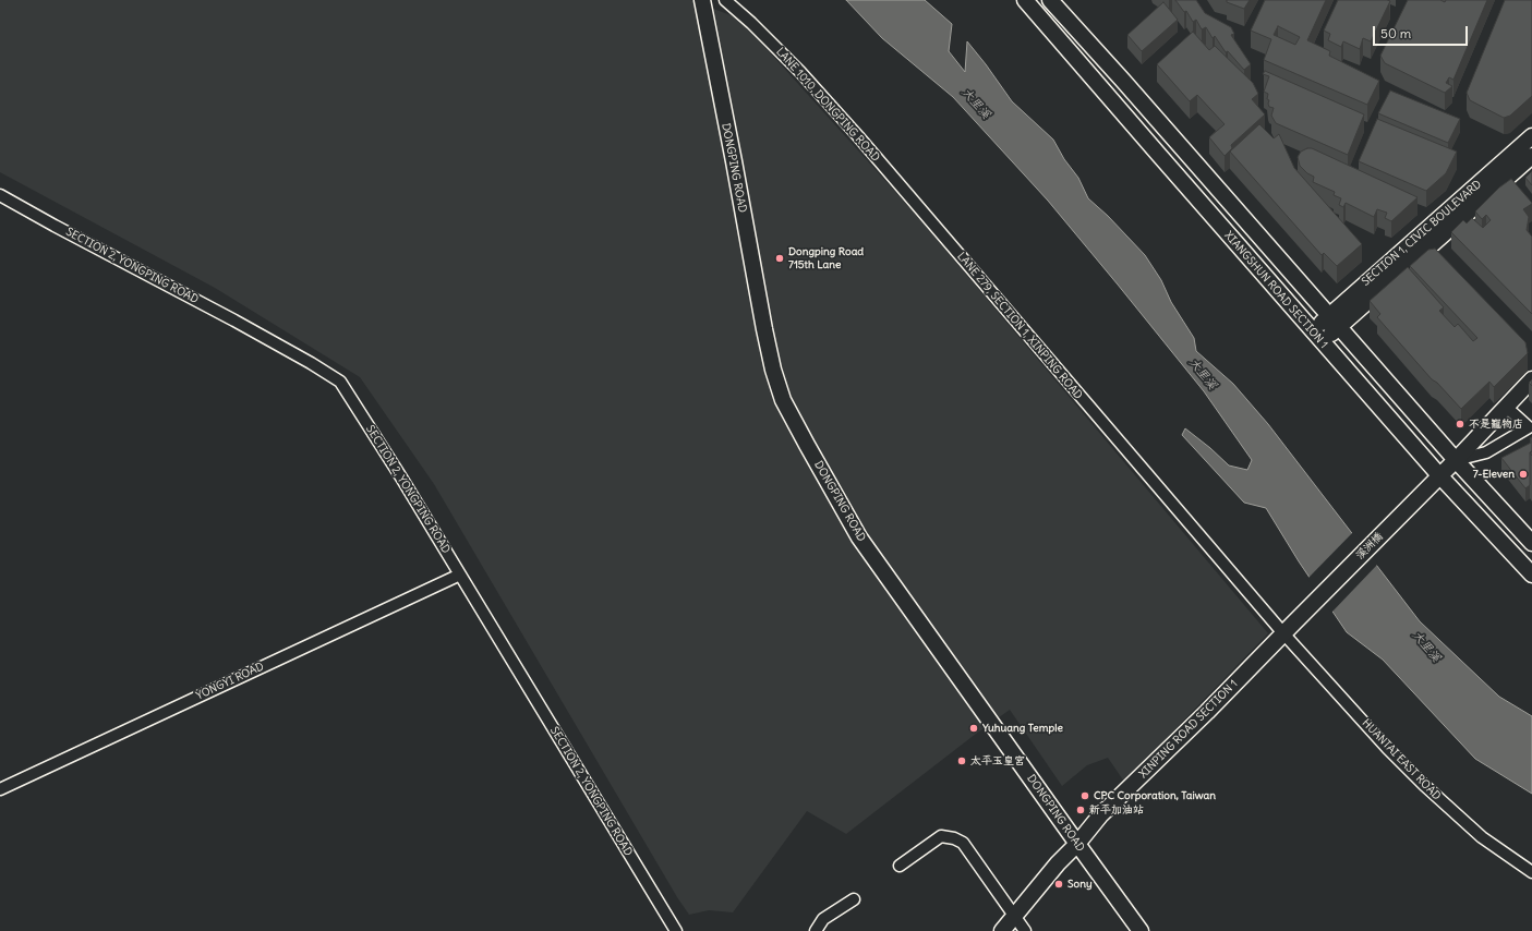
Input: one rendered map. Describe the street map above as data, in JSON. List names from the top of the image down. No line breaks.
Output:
{"streets":{"street":["LANE 1010, DONGPING ROAD","DONGPING ROAD","SECTION 1, CIVIC BOULEVARD","SECTION 2, YONGPING ROAD","XIANGSHUN ROAD SECTION 1","LANE 279, SECTION 1, XINPING ROAD","溪洲橋","YONGYI ROAD","XINPING ROAD SECTION 1","HUANTAI EAST ROAD"]},"crossings":[["LANE 1010, DONGPING ROAD","LANE 279, SECTION 1, XINPING ROAD"],["DONGPING ROAD","XINPING ROAD SECTION 1"],["SECTION 1, CIVIC BOULEVARD","XIANGSHUN ROAD SECTION 1"],["SECTION 2, YONGPING ROAD","YONGYI ROAD"],["XIANGSHUN ROAD SECTION 1","溪洲橋"],["LANE 279, SECTION 1, XINPING ROAD","XINPING ROAD SECTION 1"],["LANE 279, SECTION 1, XINPING ROAD","HUANTAI EAST ROAD"],["溪洲橋","XINPING ROAD SECTION 1"],["XINPING ROAD SECTION 1","HUANTAI EAST ROAD"]],"water":["大里溪"],"places":["Dongping Road 715th Lane","不是寵物店","7-Eleven","Yuhuang Temple","太平玉皇宮","CPC Corporation, Taiwan","新平加油站","Sony"],"scale_bar":"50 m"}
